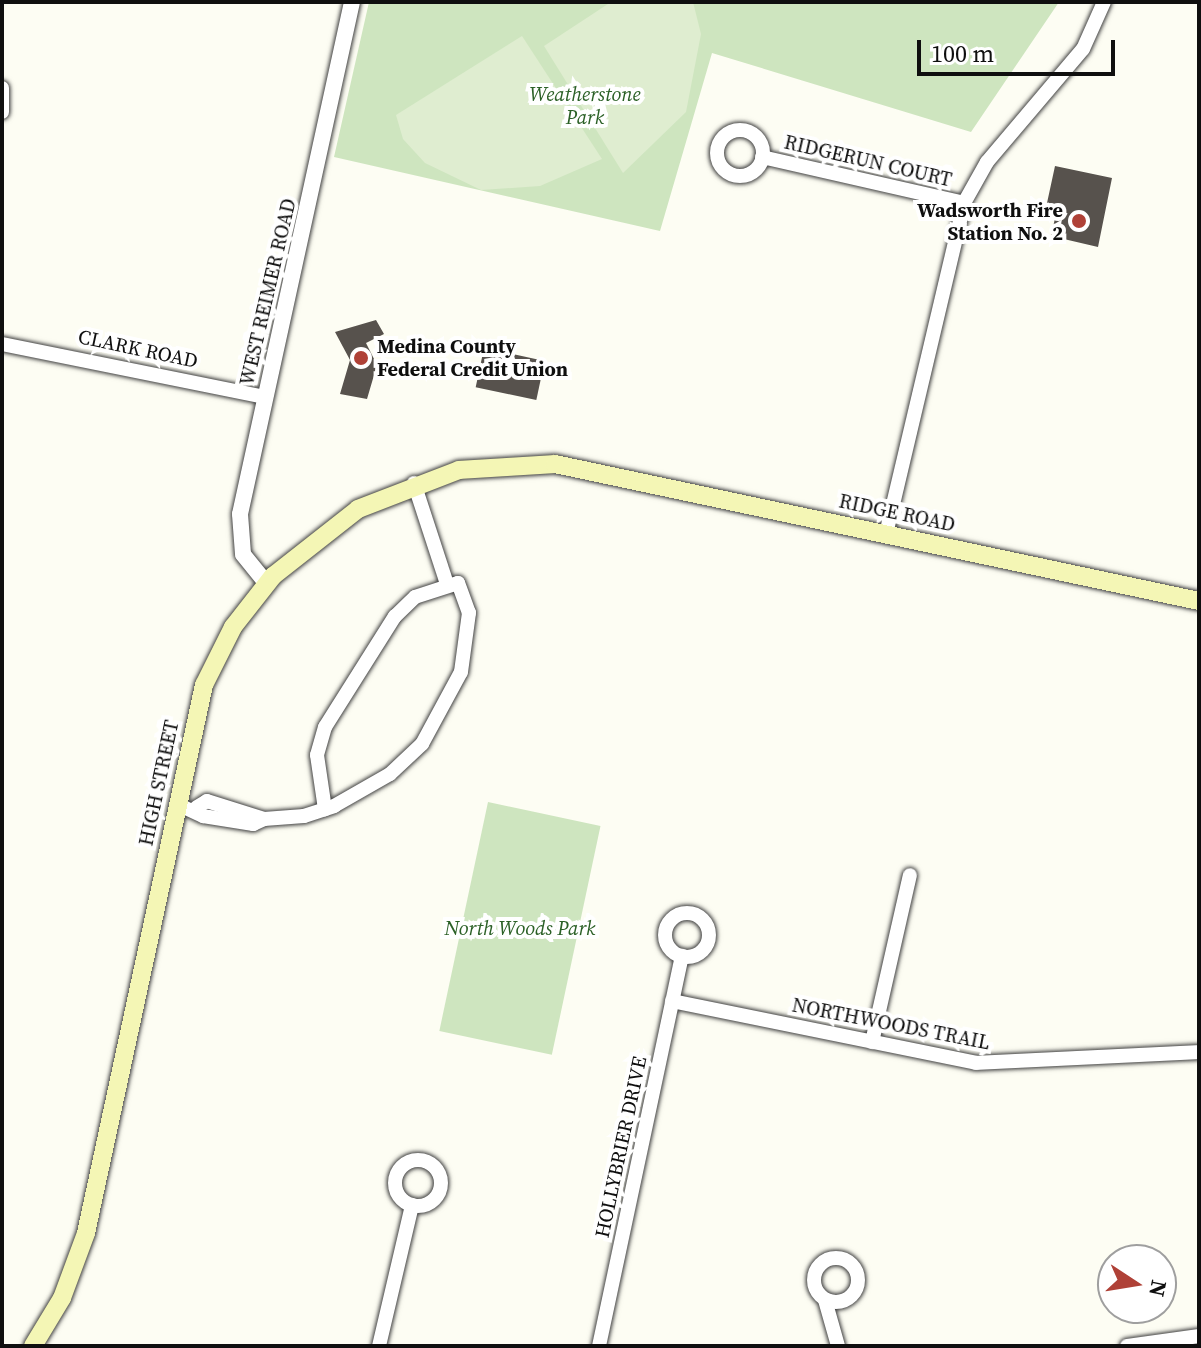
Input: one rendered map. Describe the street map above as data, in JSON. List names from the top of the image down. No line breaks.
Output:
{"streets":{"main road":["RIDGE ROAD","HIGH STREET"],"street":["RIDGERUN COURT","WEST REIMER ROAD","CLARK ROAD","NORTHWOODS TRAIL","HOLLYBRIER DRIVE"]},"crossings":[["WEST REIMER ROAD","CLARK ROAD"],["WEST REIMER ROAD","HIGH STREET"],["RIDGE ROAD","HIGH STREET"],["NORTHWOODS TRAIL","HOLLYBRIER DRIVE"]],"parks":["Weatherstone Park","North Woods Park"],"places":["Wadsworth Fire Station No. 2","Medina County Federal Credit Union"],"scale_bar":"100 m","north":"right"}
